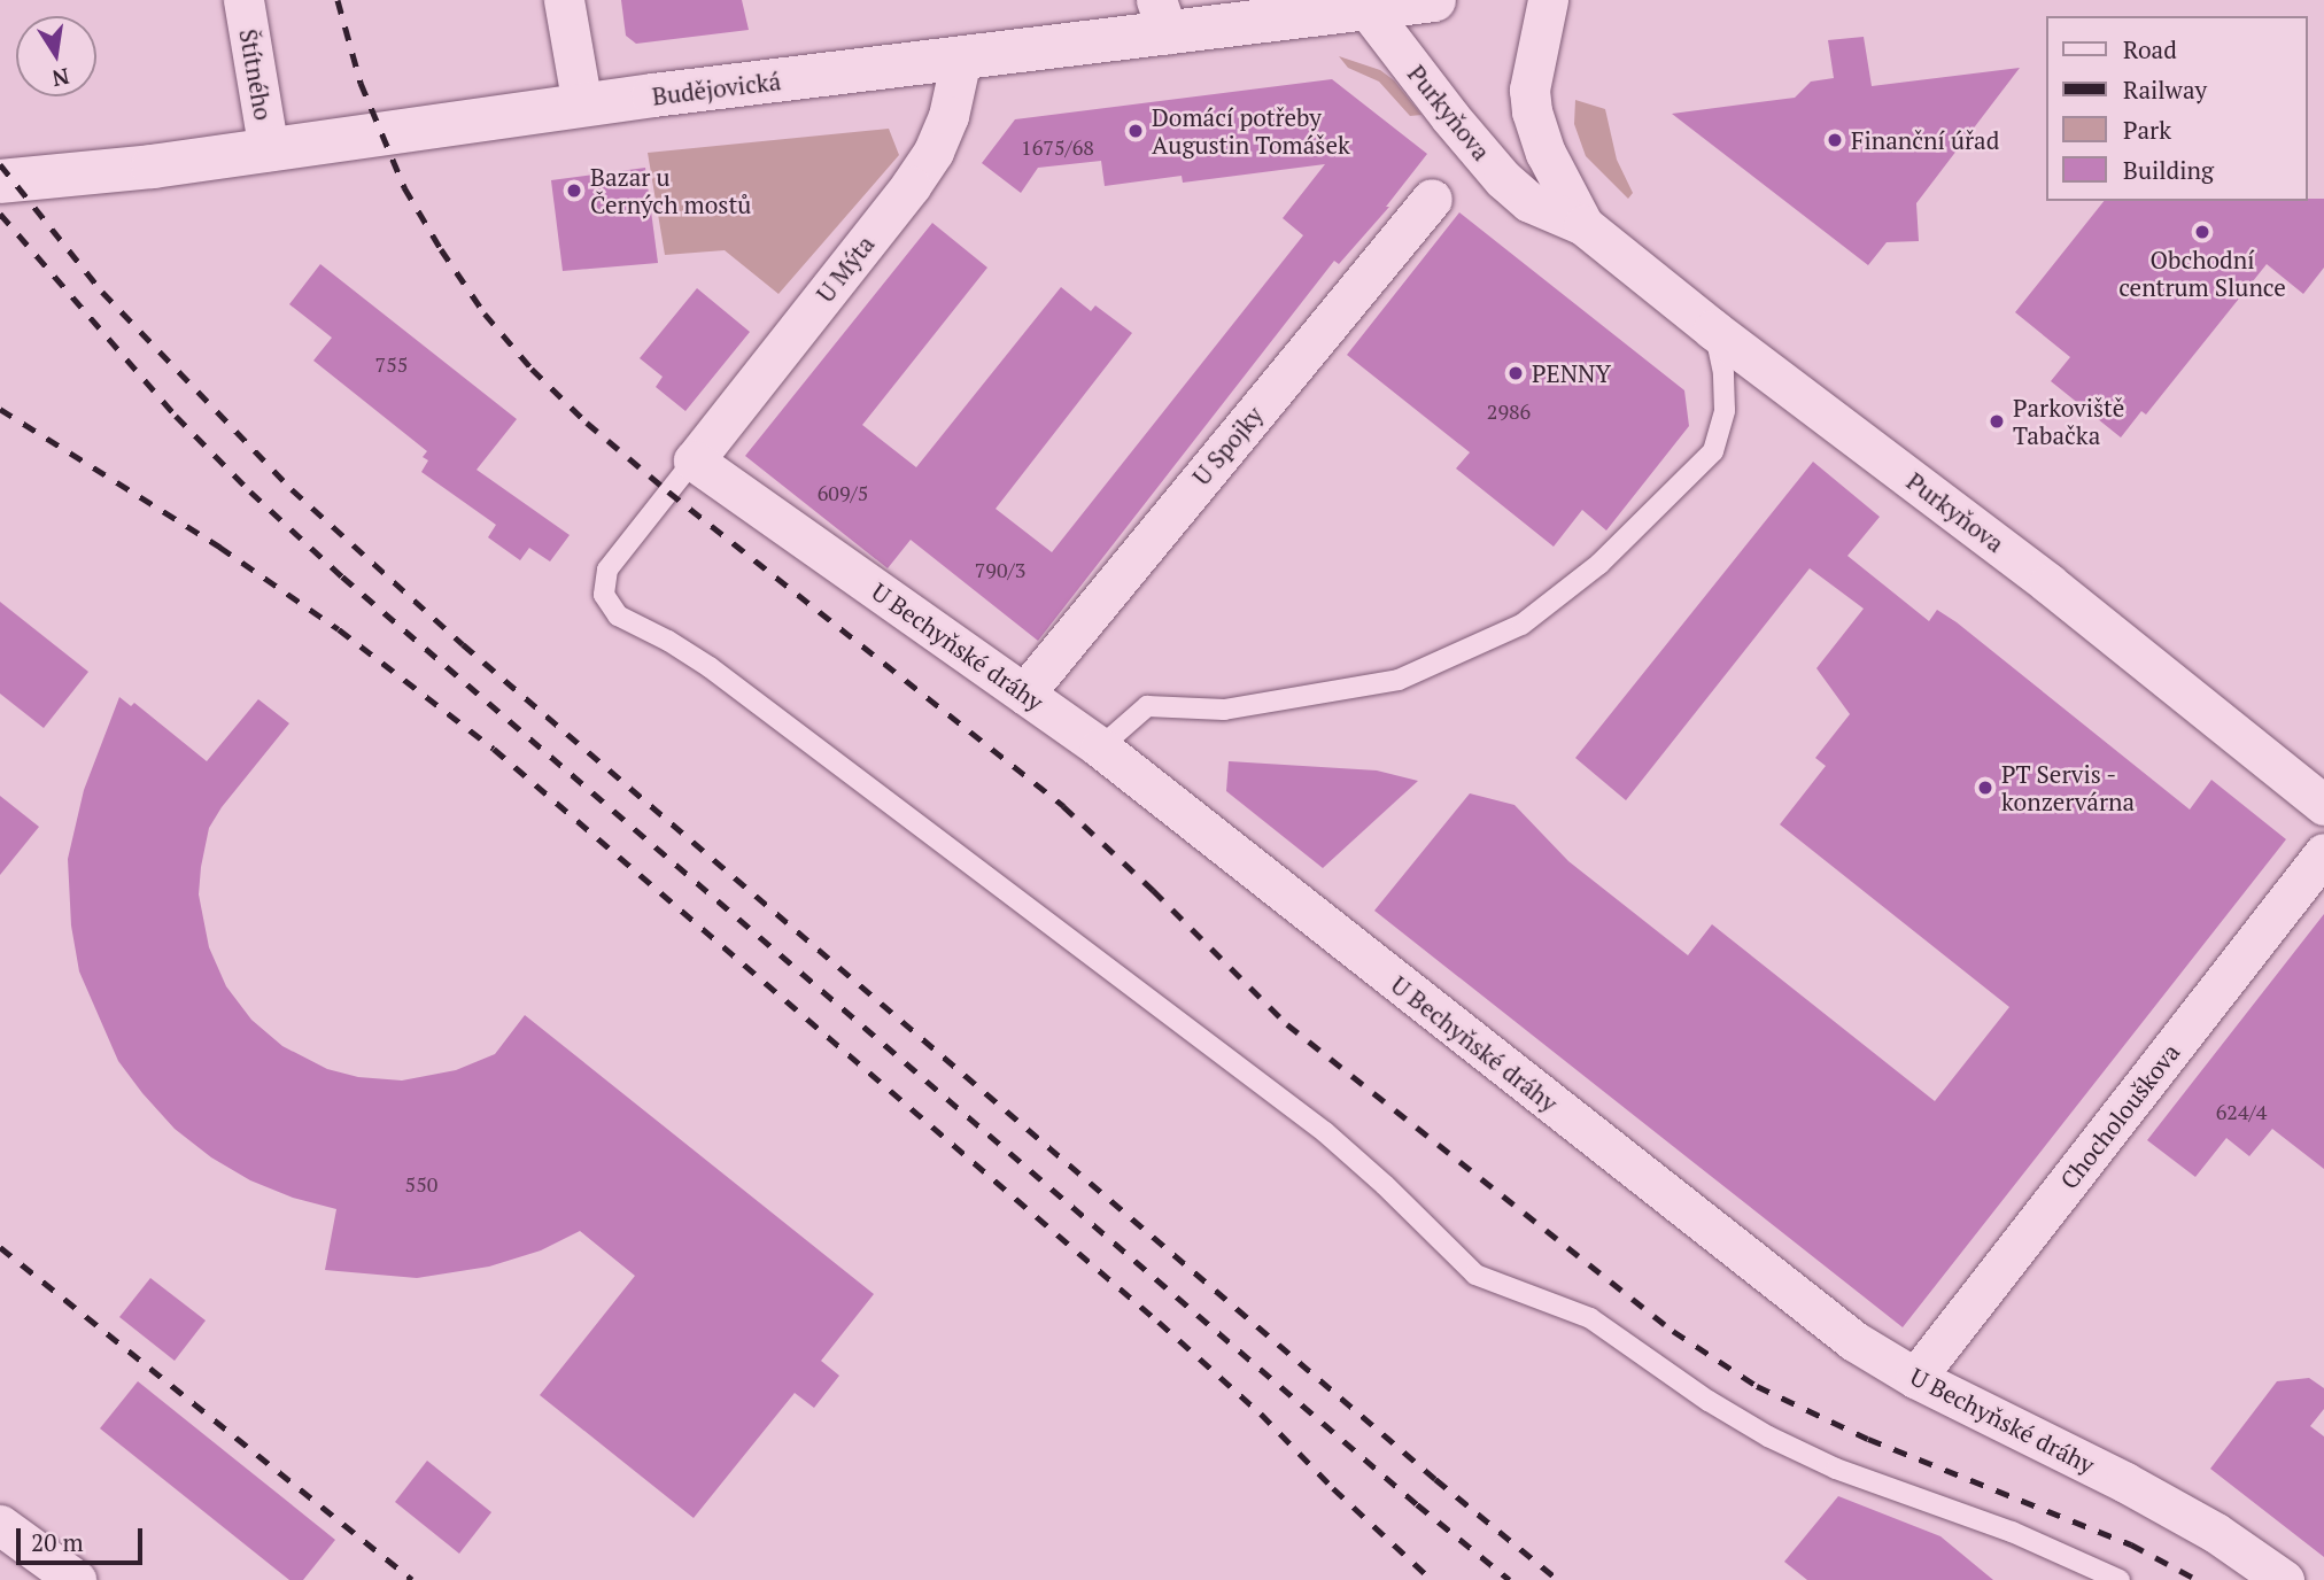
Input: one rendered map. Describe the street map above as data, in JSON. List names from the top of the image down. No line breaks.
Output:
{"streets":{"main road":["Budějovická"],"street":["Štítného","Purkyňova","U Mýta","U Spojky","U Bechyňské dráhy","Chocholouškova"]},"crossings":[["Štítného","Budějovická"],["Budějovická","Purkyňova"],["Budějovická","U Mýta"],["U Mýta","U Bechyňské dráhy"],["U Spojky","U Bechyňské dráhy"],["U Bechyňské dráhy","Chocholouškova"]],"places":["Domácí potřeby Augustin Tomášek","Finanční úřad","Bazar u Černých mostů","Obchodní centrum Slunce","PENNY","Parkoviště Tabačka","PT Servis - konzervárna"],"house_numbers":["1675/68","755","2986","609/5","790/3","624/4","550"],"legend":["Road","Railway","Park","Building"],"scale_bar":"20 m","north":"bottom"}
